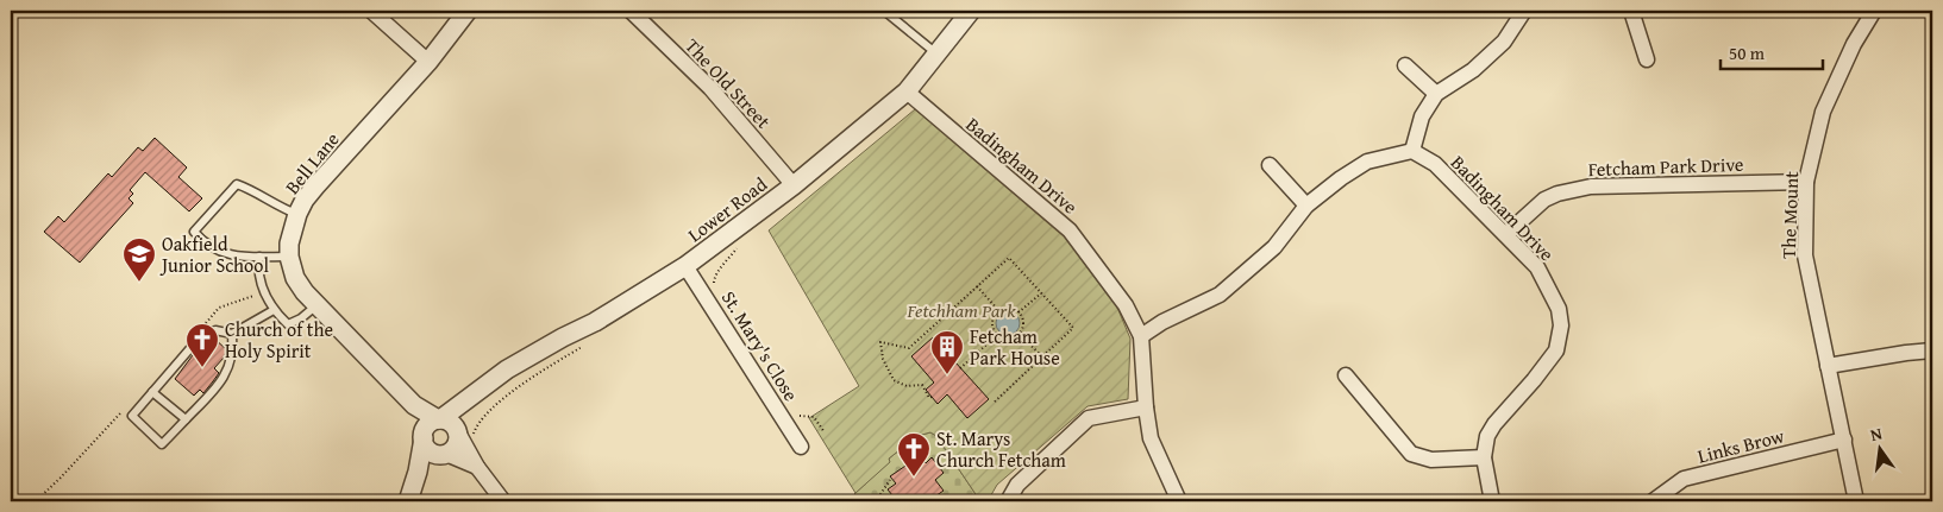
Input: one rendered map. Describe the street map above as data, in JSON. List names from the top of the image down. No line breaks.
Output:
{"streets":{"street":["The Old Street","Bell Lane","Badingham Drive","Fetcham Park Drive","Lower Road","The Mount","St. Mary's Close","Links Brow"]},"crossings":[["The Old Street","Lower Road"],["Bell Lane","Lower Road"],["Badingham Drive","Fetcham Park Drive"],["Badingham Drive","Lower Road"],["Fetcham Park Drive","The Mount"],["Lower Road","St. Mary's Close"],["The Mount","Links Brow"]],"parks":["Fetchham Park"],"places":{"school or university":["Oakfield Junior School"],"church":["Church of the Holy Spirit","St. Marys Church Fetcham"],"building":["Fetcham Park House"]},"scale_bar":"50 m","north":"top"}
